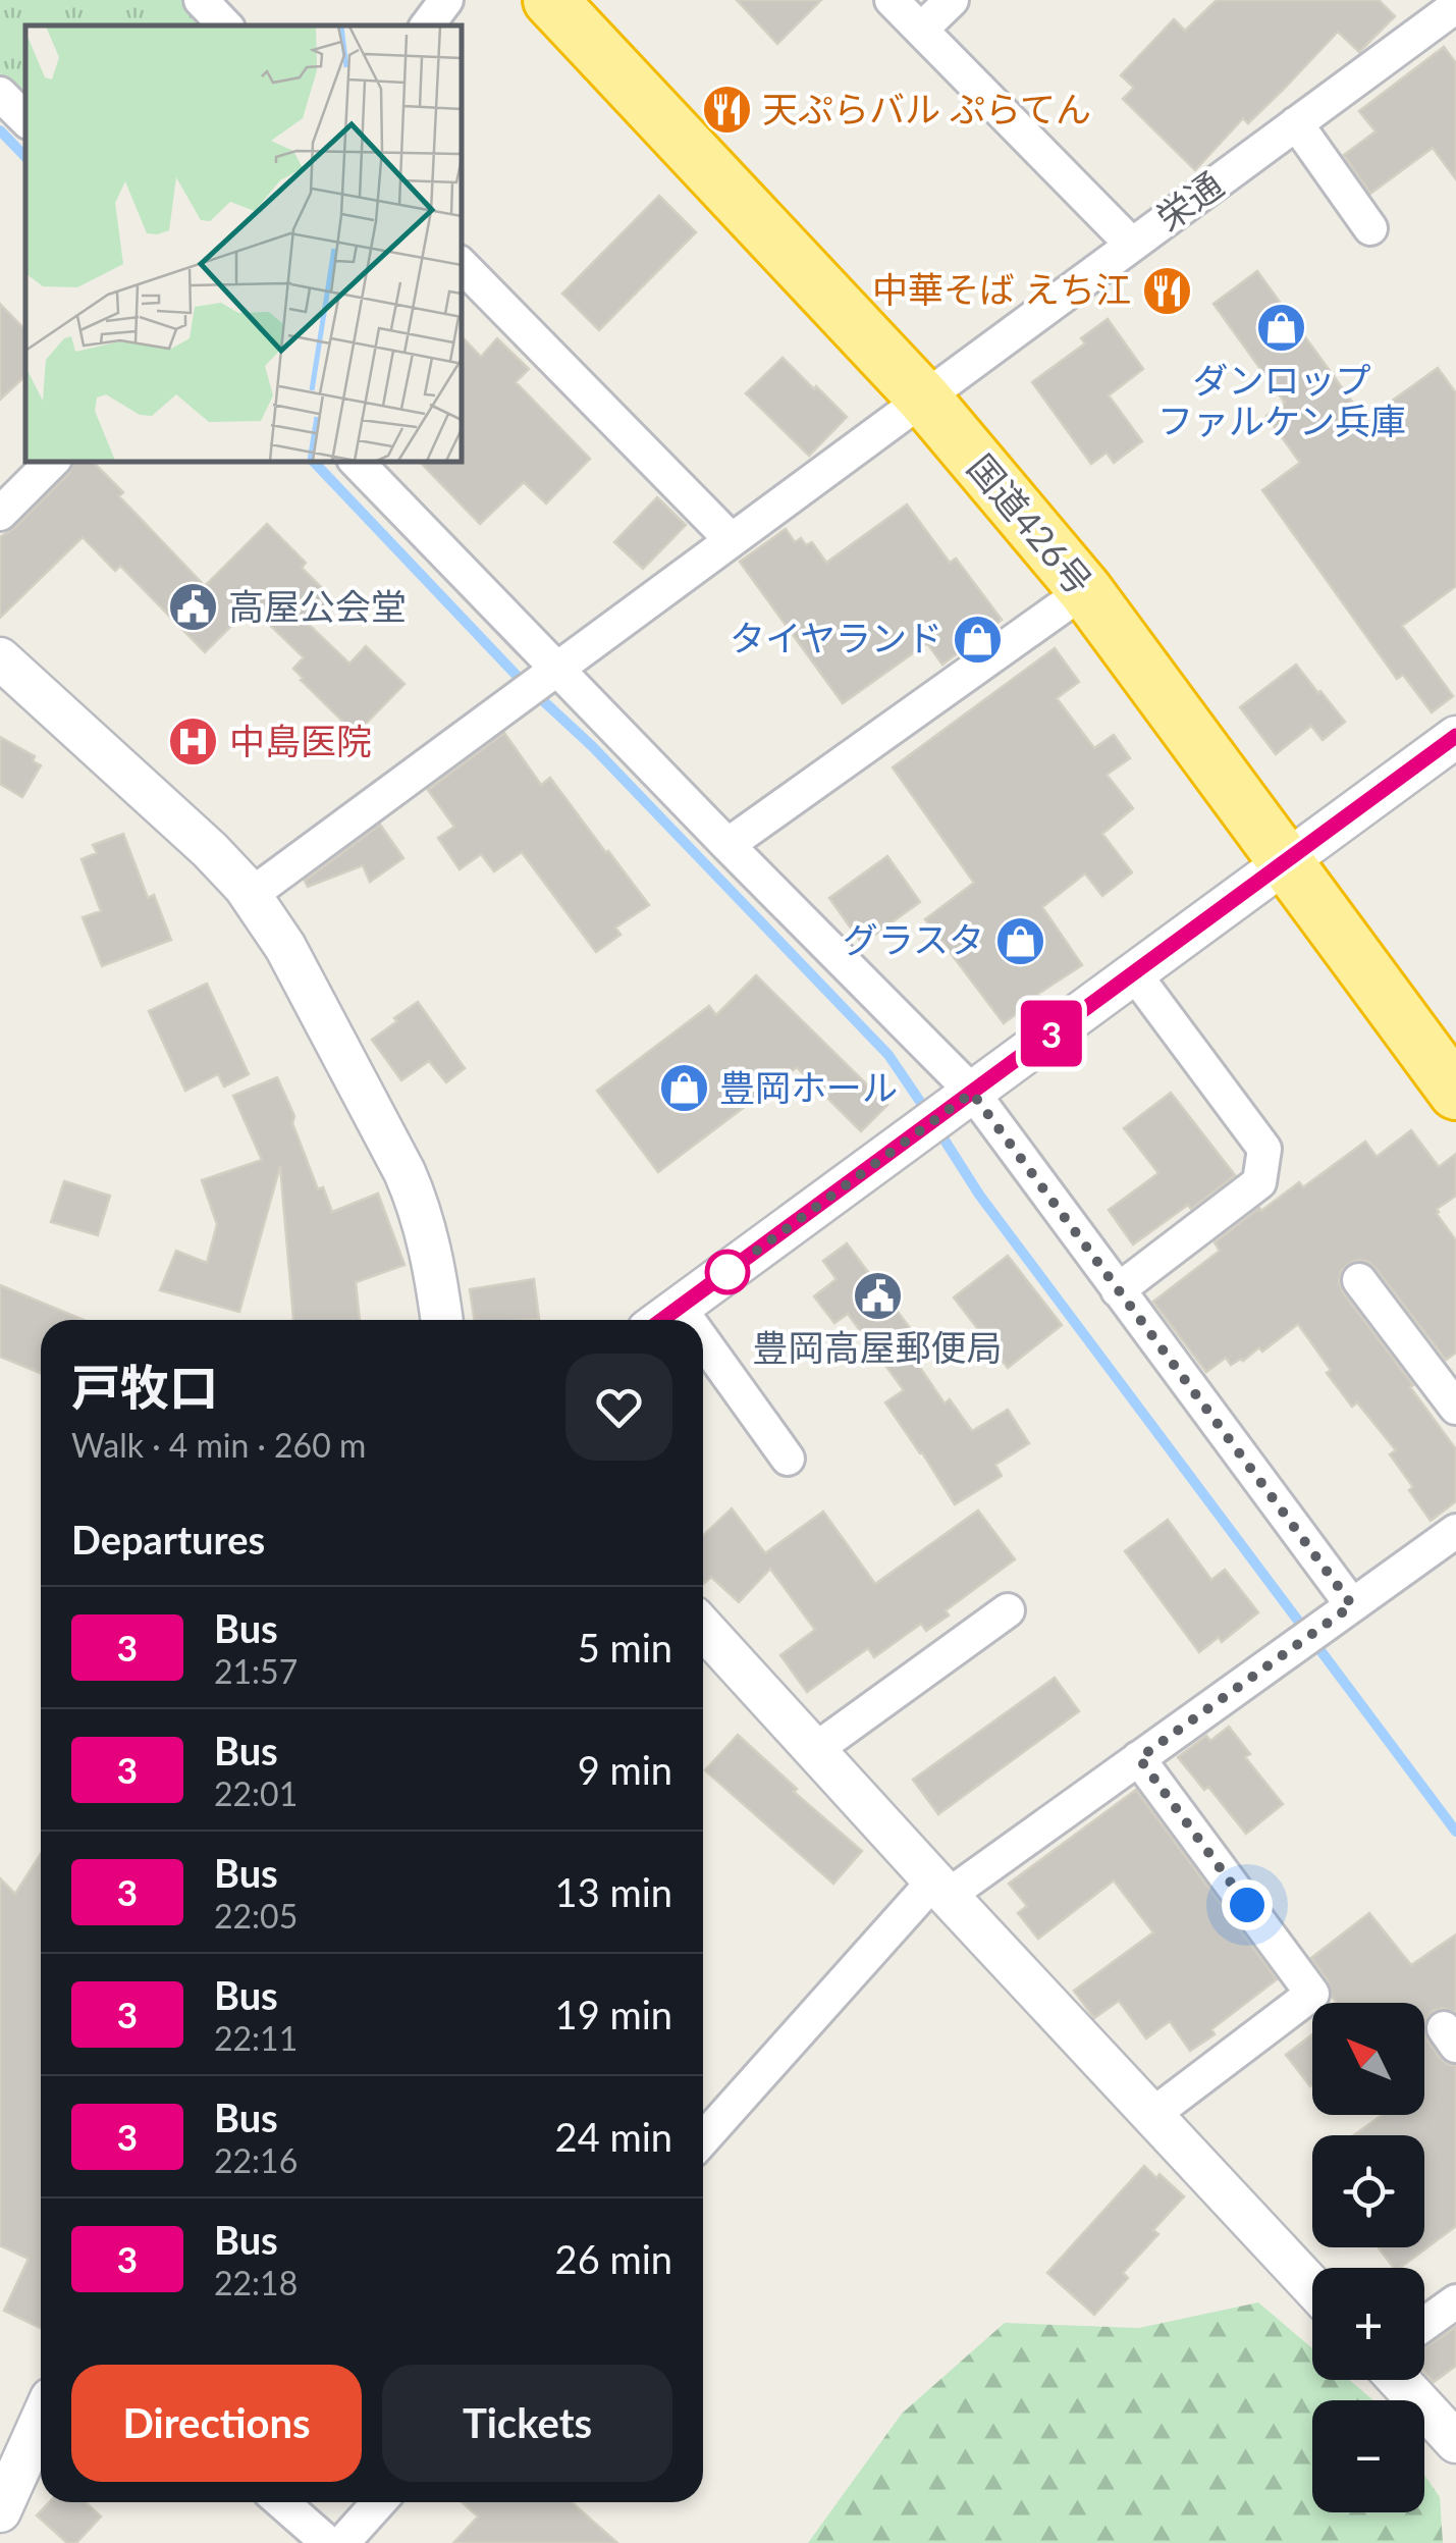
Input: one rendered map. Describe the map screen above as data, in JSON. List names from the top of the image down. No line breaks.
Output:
{"streets":{"highway":["国道426号"],"street":["栄通"]},"crossings":[["栄通","国道426号"]],"places":{"restaurant":["天ぷらバル ぷらてん","中華そば えち江"],"shop":["ダンロップ ファルケン兵庫","タイヤランド","グラスタ","豊岡ホール"],"public building":["高屋公会堂","豊岡高屋郵便局"],"hospital":["中島医院"]},"lines":["bus line 3"],"north":"top left","page":{"on_map":"3","heading":[["戸牧口","Walk · 4 min · 260 m"],"Departures"],"list":[{"mark":"3","name":"Bus","note":"21:57","value":"5 min"},{"mark":"3","name":"Bus","note":"22:01","value":"9 min"},{"mark":"3","name":"Bus","note":"22:05","value":"13 min"},{"mark":"3","name":"Bus","note":"22:11","value":"19 min"},{"mark":"3","name":"Bus","note":"22:16","value":"24 min"},{"mark":"3","name":"Bus","note":"22:18","value":"26 min"}],"map_buttons":["+","−"],"buttons":["Directions","Tickets"]}}
